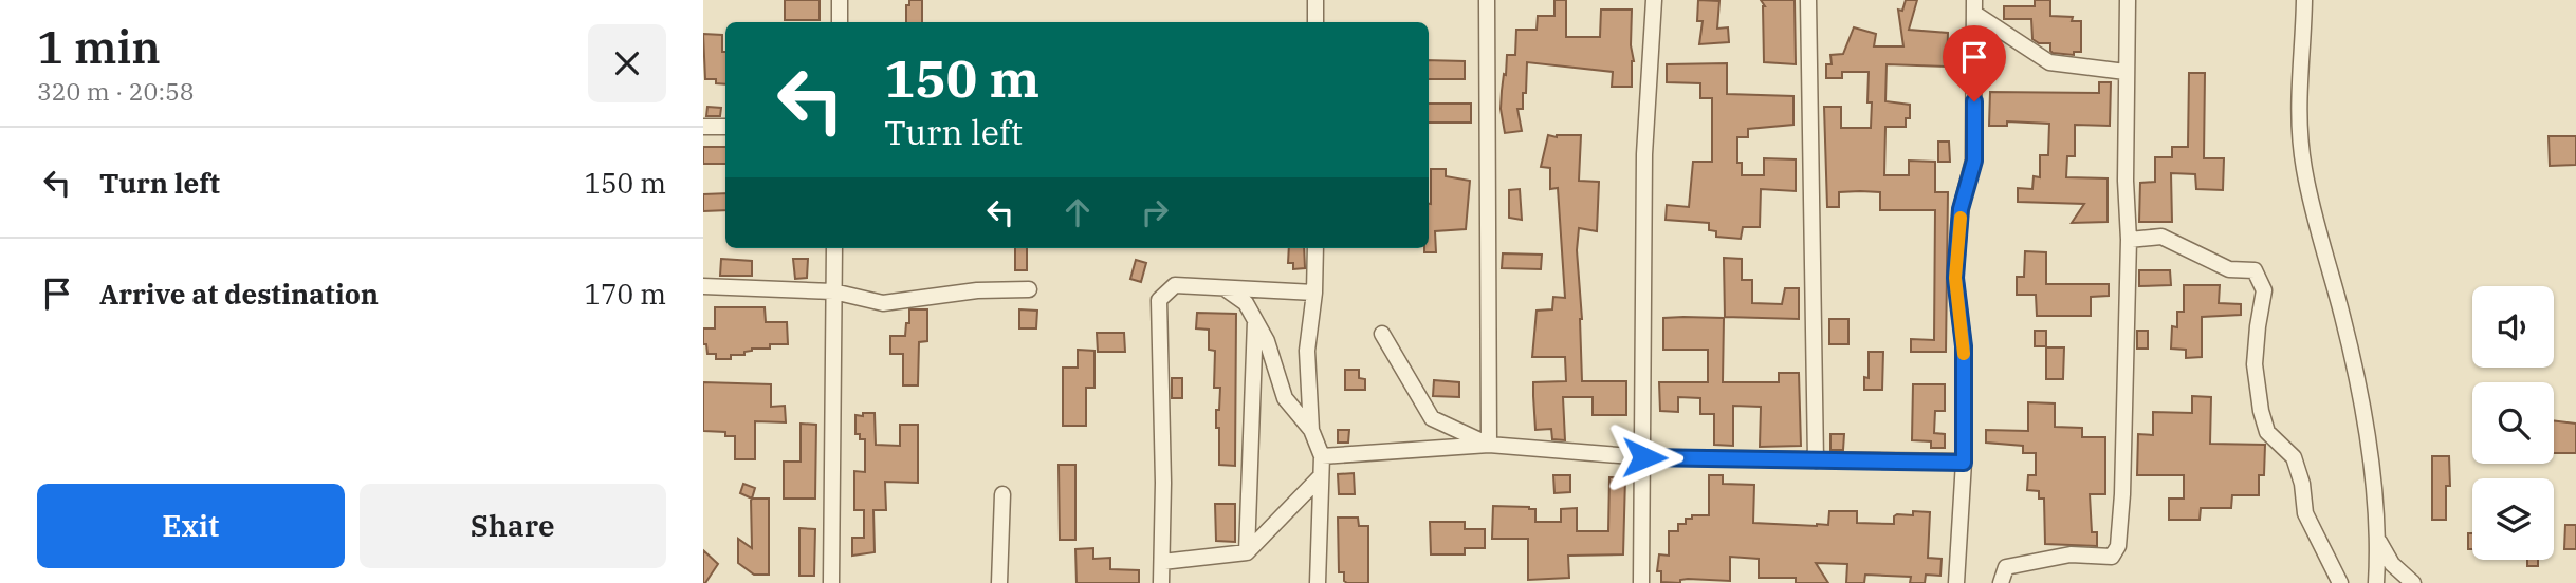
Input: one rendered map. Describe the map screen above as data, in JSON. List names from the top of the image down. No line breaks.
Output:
{"page":{"heading":["1 min","320 m · 20:58"],"turn":["150 m","Turn left"],"list":[{"name":"Turn left","value":"150 m"},{"name":"Arrive at destination","value":"170 m"}],"buttons":["Exit","Share"]}}
